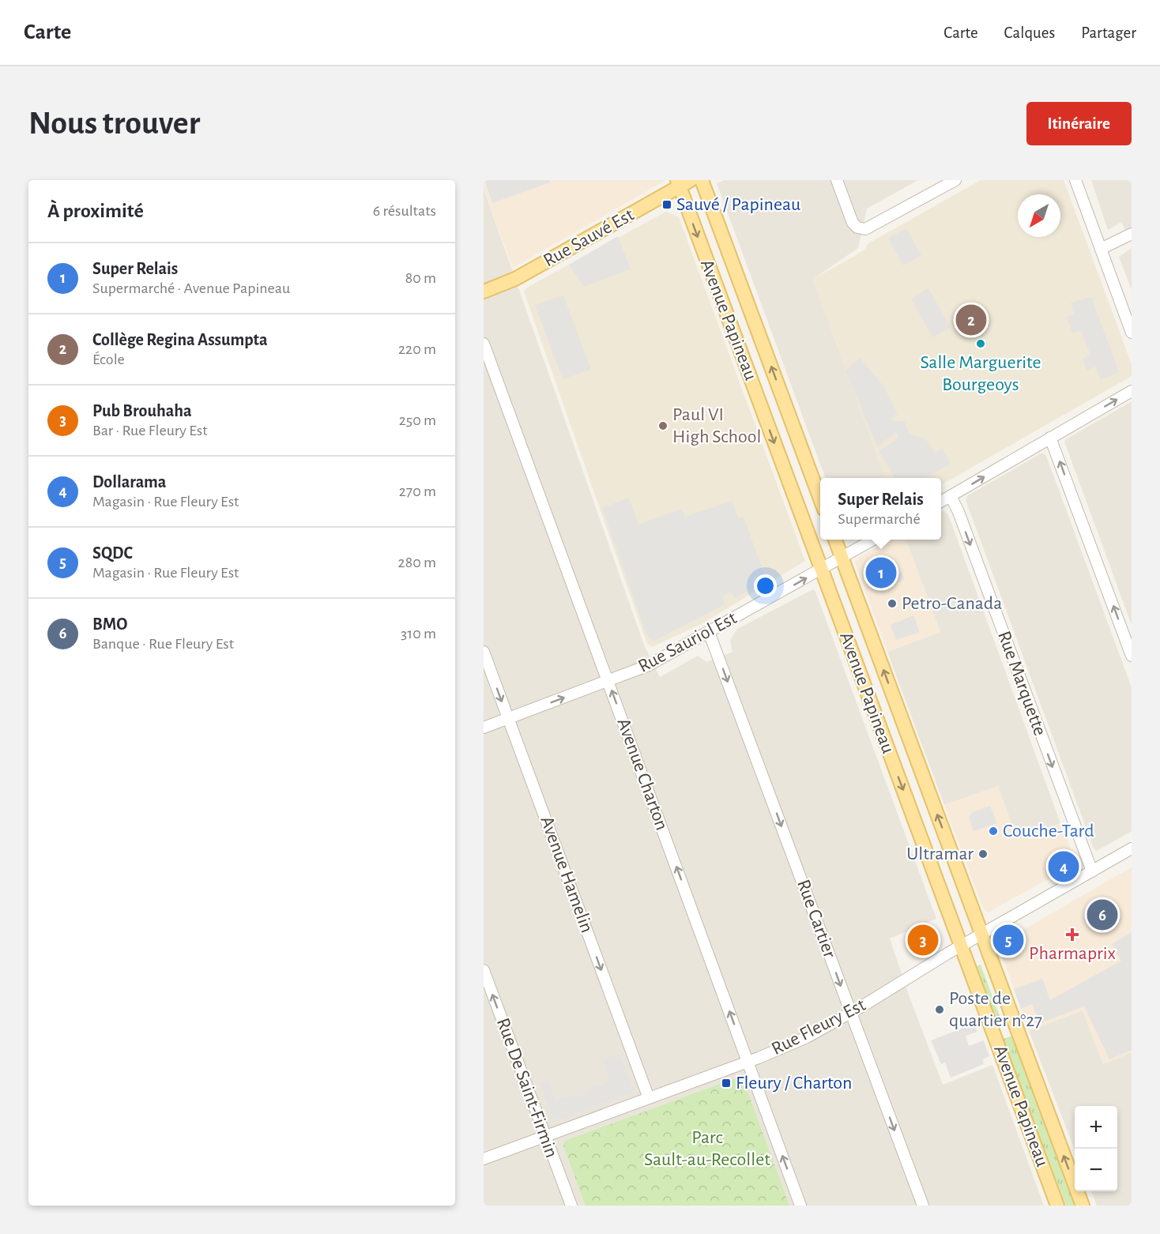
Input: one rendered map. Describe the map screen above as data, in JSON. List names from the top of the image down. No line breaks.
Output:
{"streets":{"main road":["Rue Sauvé Est","Avenue Papineau"],"street":["Rue Sauriol Est","Rue Marquette","Avenue Charton","Avenue Hamelin","Rue Cartier","Rue Fleury Est","Rue De Saint-Firmin"]},"crossings":[["Rue Sauvé Est","Avenue Papineau"],["Avenue Papineau","Rue Sauriol Est"],["Avenue Papineau","Rue Fleury Est"],["Rue Sauriol Est","Avenue Charton"],["Rue Sauriol Est","Avenue Hamelin"],["Rue Sauriol Est","Rue Cartier"],["Rue Marquette","Rue Fleury Est"],["Avenue Charton","Rue Fleury Est"],["Avenue Hamelin","Rue Fleury Est"],["Rue Cartier","Rue Fleury Est"],["Rue Fleury Est","Rue De Saint-Firmin"]],"one_way":["Rue Sauriol Est","Rue Marquette","Avenue Charton","Avenue Hamelin","Rue Cartier","Rue De Saint-Firmin"],"parks":["Parc Sault-au-Recollet"],"places":{"transit":["Sauvé / Papineau","Fleury / Charton"],"other":["Salle Marguerite Bourgeoys","Paul VI High School","Petro-Canada","Couche-Tard","Ultramar","Poste de quartier n°27"],"health":["Pharmaprix"]},"north":"bottom left","page":{"header":"Carte","nav":["Carte","Calques","Partager"],"buttons":"Itinéraire","title":"Nous trouver","heading":["À proximité","6 résultats"],"list":[{"mark":"1","name":"Super Relais","note":"Supermarché · Avenue Papineau","value":"80 m"},{"mark":"2","name":"Collège Regina Assumpta","note":"École","value":"220 m"},{"mark":"3","name":"Pub Brouhaha","note":"Bar · Rue Fleury Est","value":"250 m"},{"mark":"4","name":"Dollarama","note":"Magasin · Rue Fleury Est","value":"270 m"},{"mark":"5","name":"SQDC","note":"Magasin · Rue Fleury Est","value":"280 m"},{"mark":"6","name":"BMO","note":"Banque · Rue Fleury Est","value":"310 m"}],"pins":["2","1","4","6","3","5"],"popup":["Super Relais","Supermarché"],"map_buttons":["+","−"]}}
